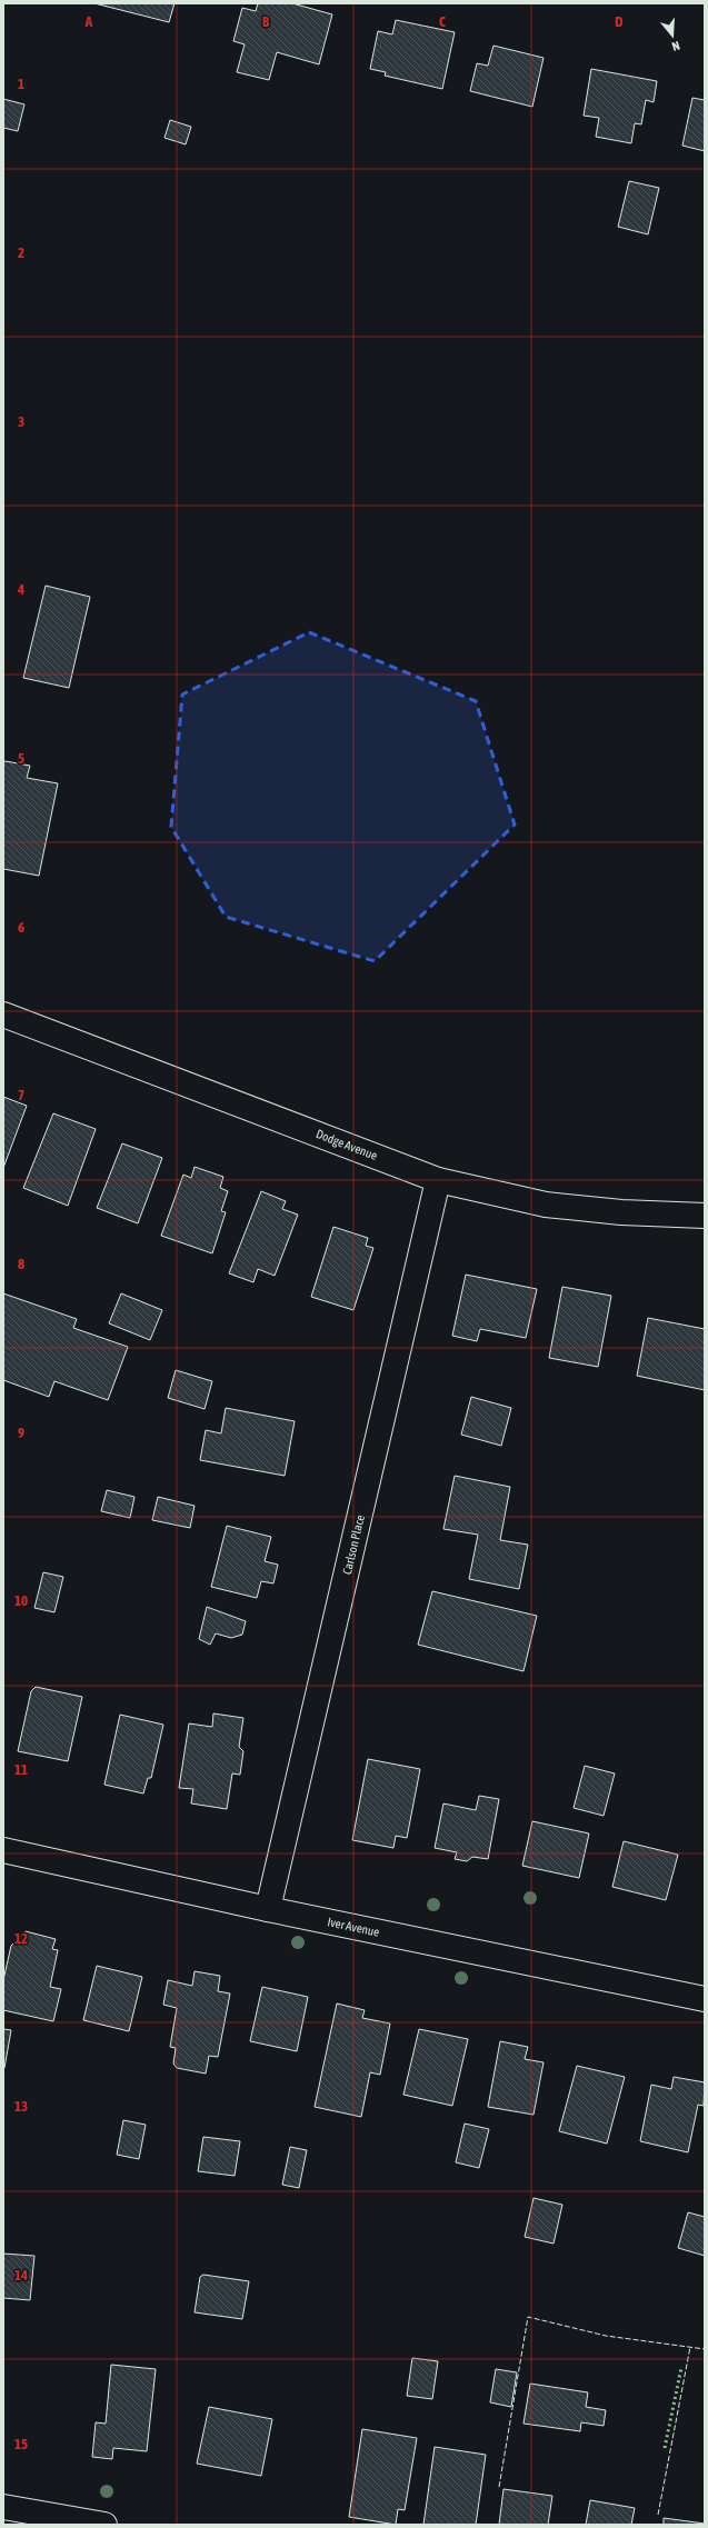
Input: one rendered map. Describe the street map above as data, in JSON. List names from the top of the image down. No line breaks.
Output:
{"streets":{"street":["Dodge Avenue","Carlson Place","Iver Avenue"]},"crossings":[["Dodge Avenue","Carlson Place"],["Carlson Place","Iver Avenue"]],"north":"bottom","grid":{"columns":["A","B","C","D"],"rows":["1","2","3","4","5","6","7","8","9","10","11","12","13","14","15"]}}
